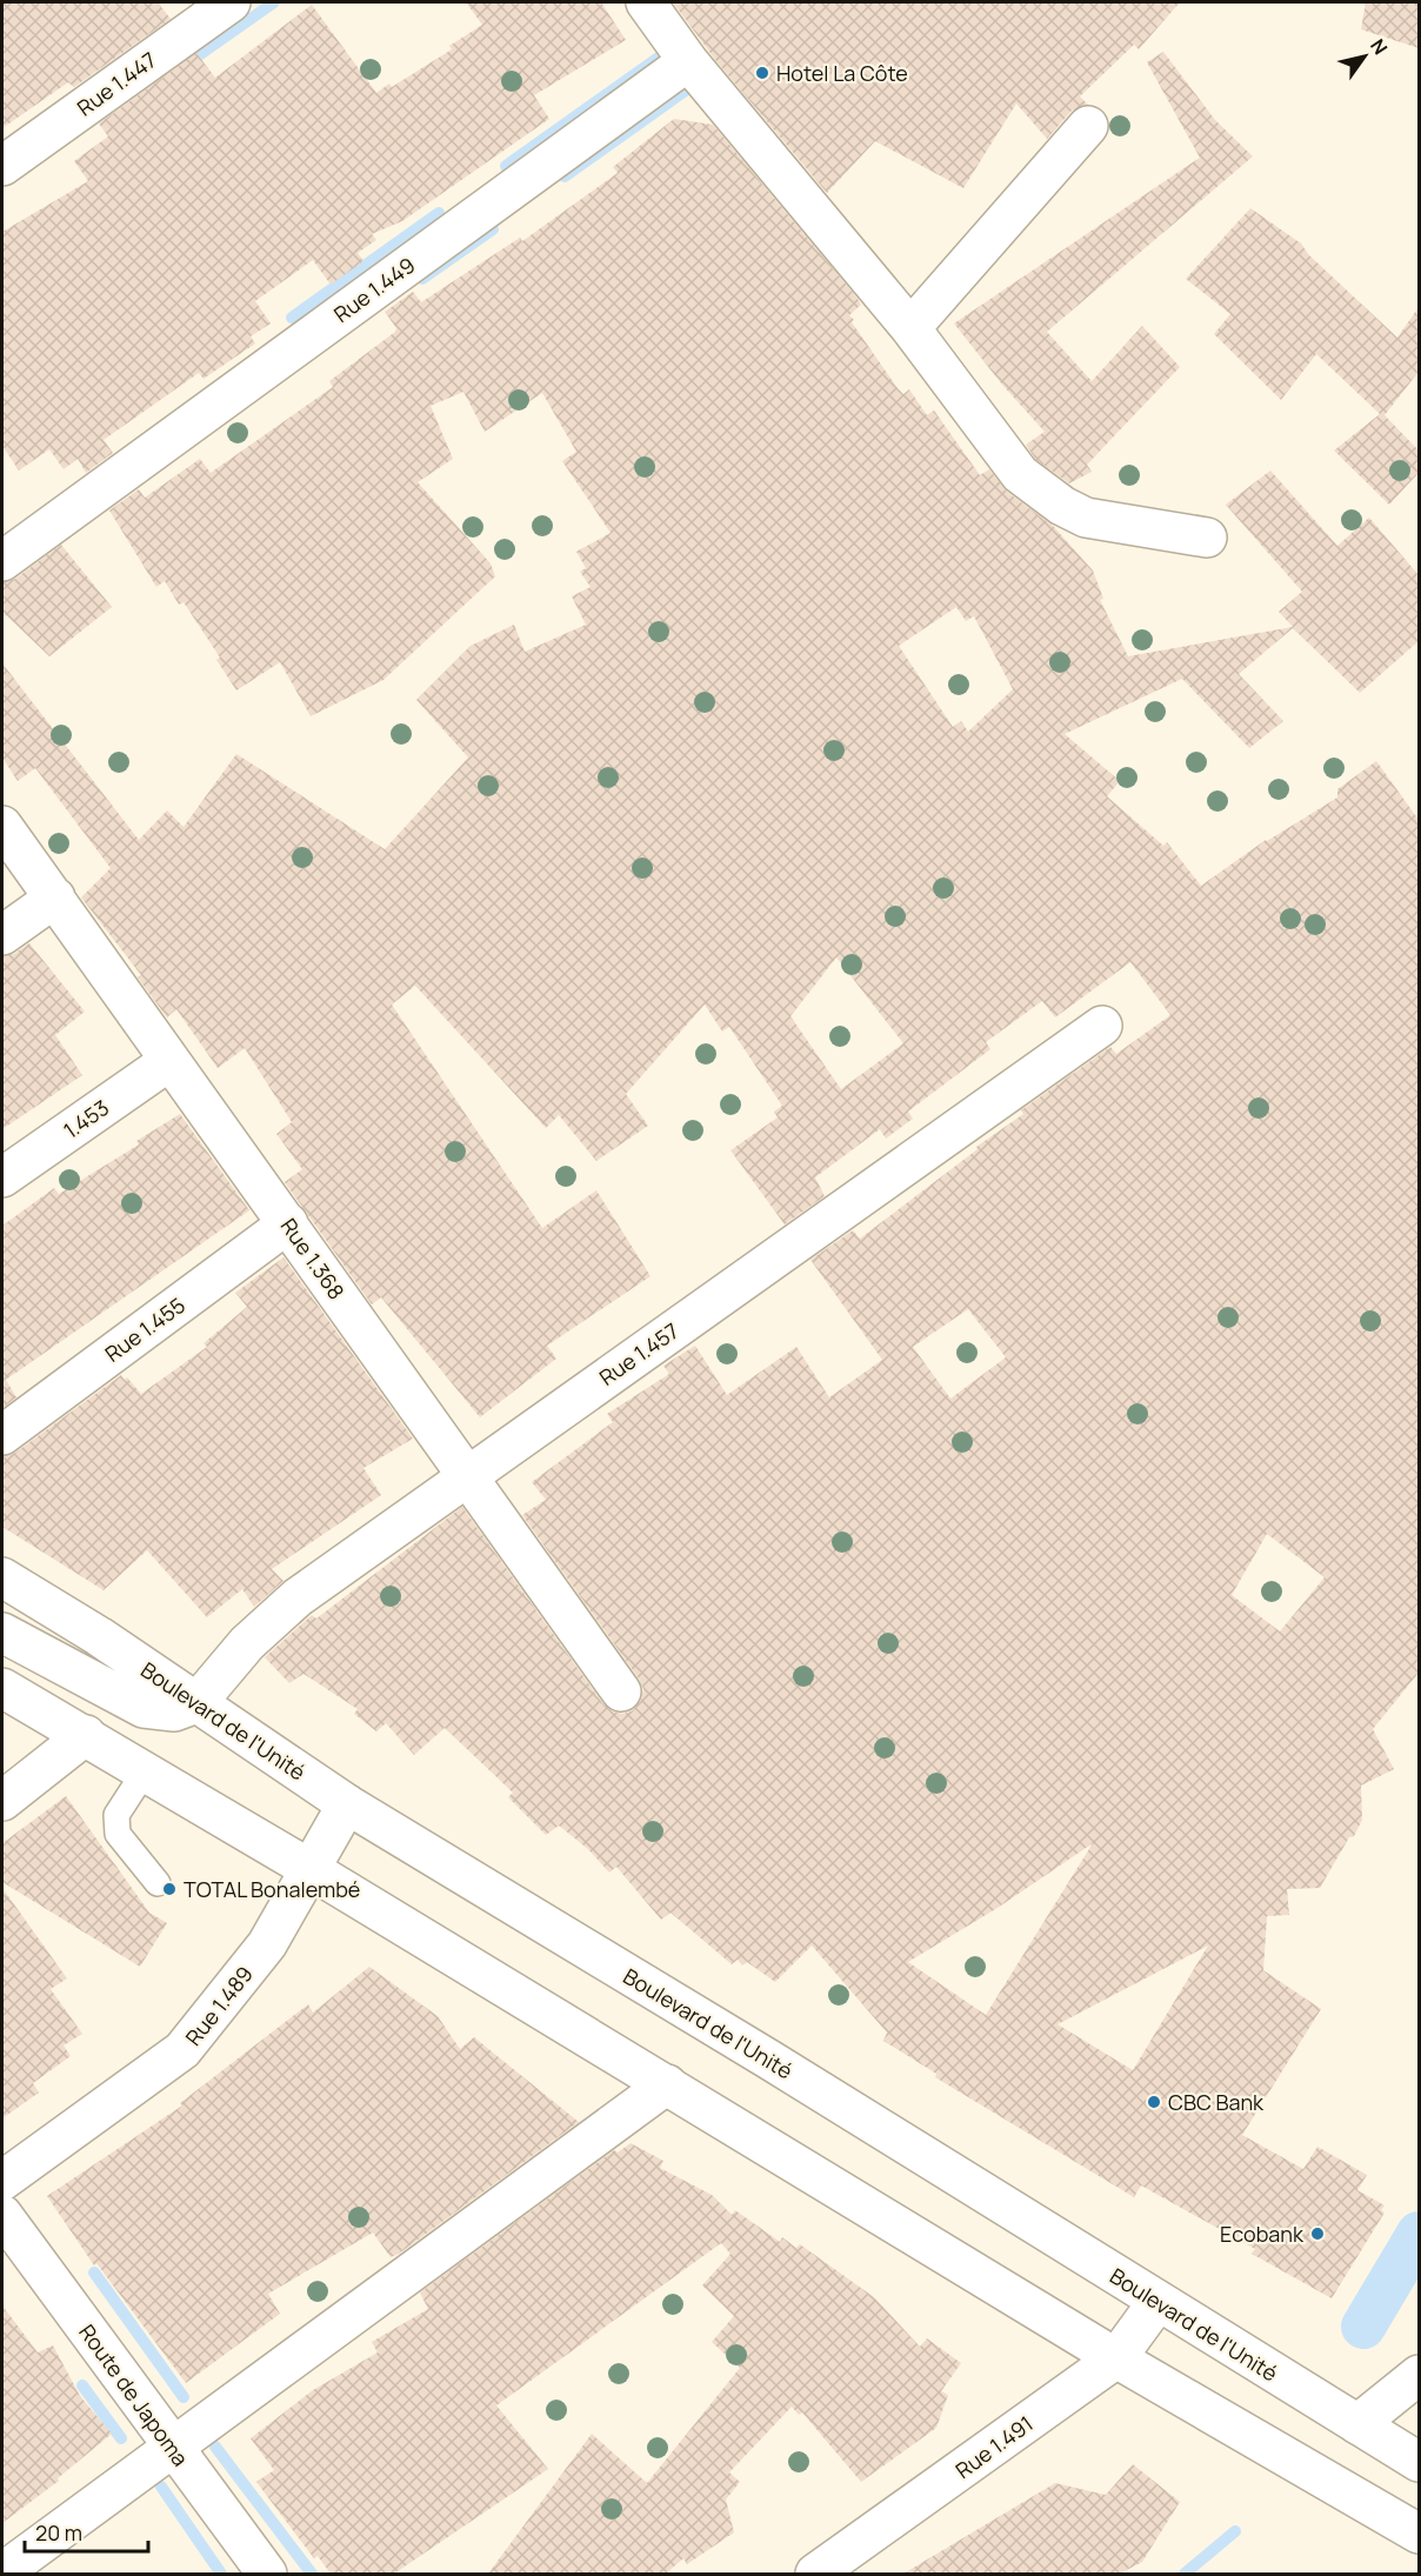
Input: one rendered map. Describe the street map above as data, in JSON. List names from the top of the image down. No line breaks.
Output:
{"streets":{"street":["Rue 1.447","Rue 1.449","1.453","Rue 1.368","Rue 1.455","Rue 1.457","Boulevard de l'Unité","Rue 1.489","Route de Japoma","Rue 1.491"]},"crossings":[["1.453","Rue 1.368"],["Rue 1.368","Rue 1.455"],["Rue 1.368","Rue 1.457"],["Rue 1.457","Boulevard de l'Unité"],["Boulevard de l'Unité","Rue 1.489"],["Boulevard de l'Unité","Rue 1.491"]],"places":["Hotel La Côte","TOTAL Bonalembé","CBC Bank","Ecobank"],"scale_bar":"20 m","north":"top right"}
